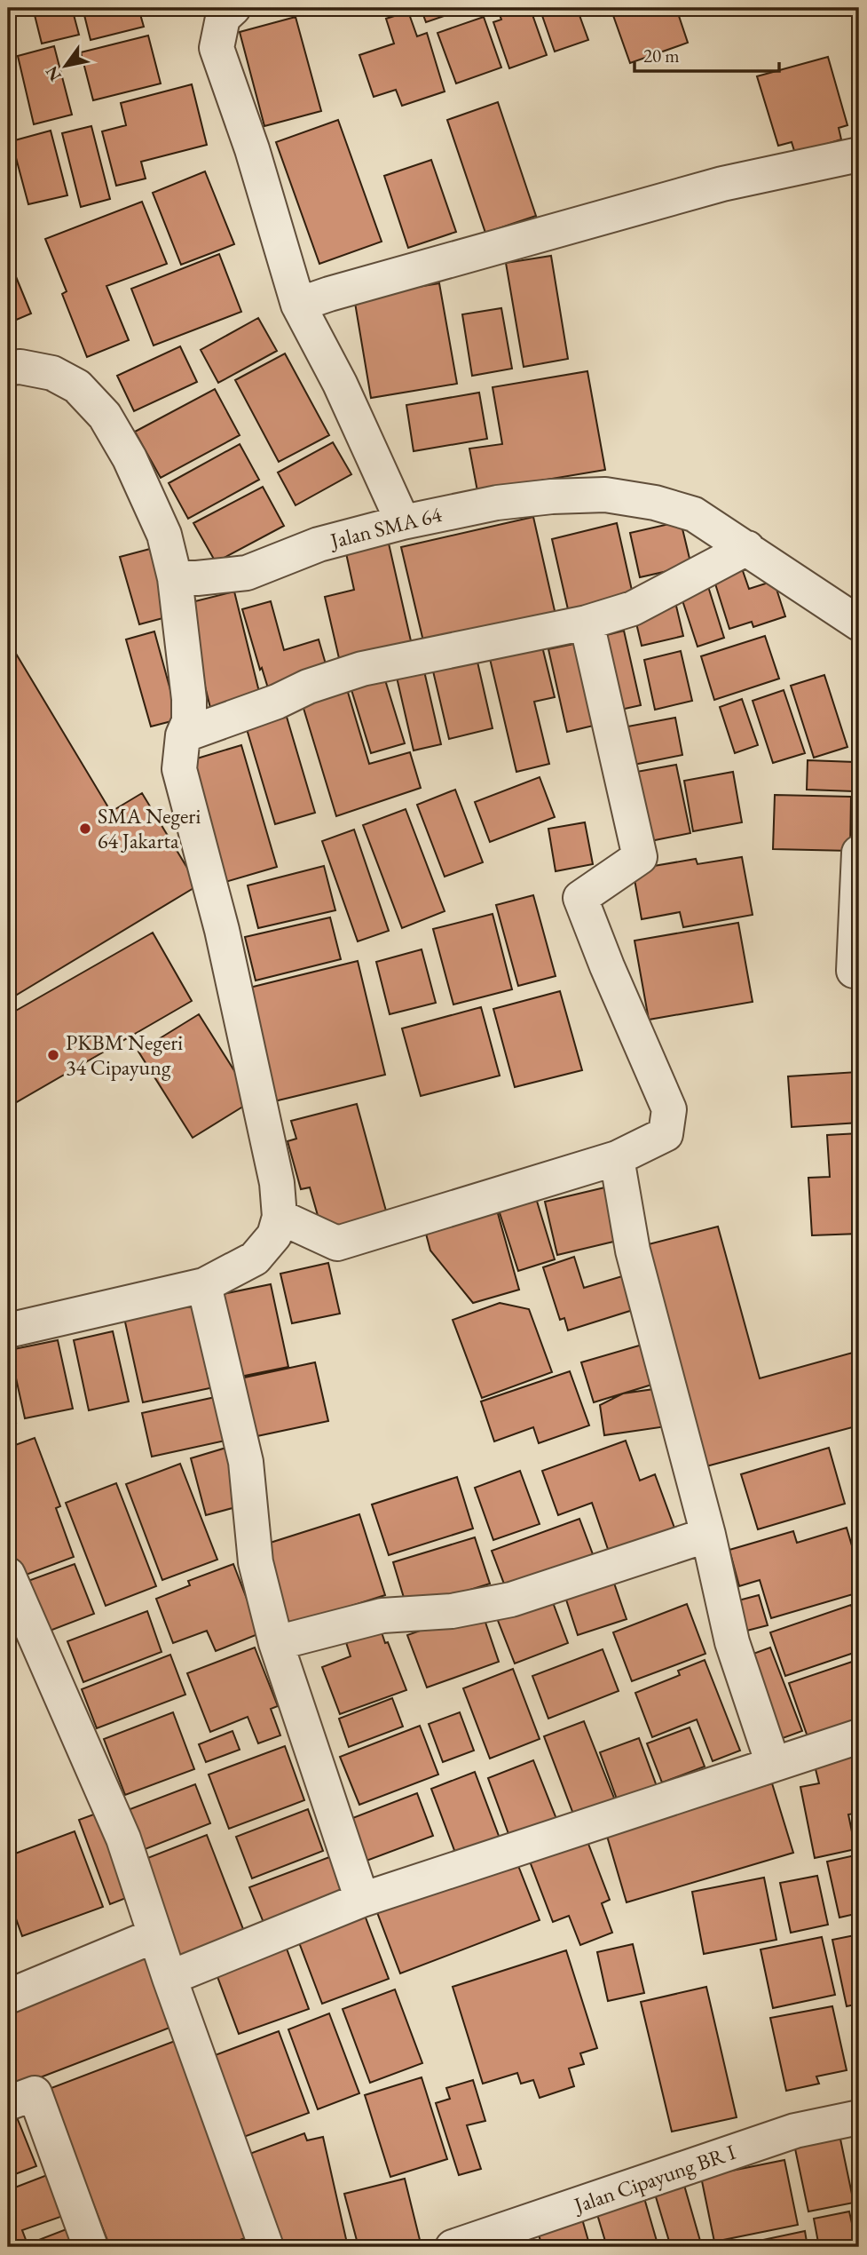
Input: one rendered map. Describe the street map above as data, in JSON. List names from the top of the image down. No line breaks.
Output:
{"streets":{"street":["Jalan SMA 64","Jalan Cipayung BR I"]},"places":["SMA Negeri 64 Jakarta","PKBM Negeri 34 Cipayung"],"scale_bar":"20 m","north":"bottom left"}
